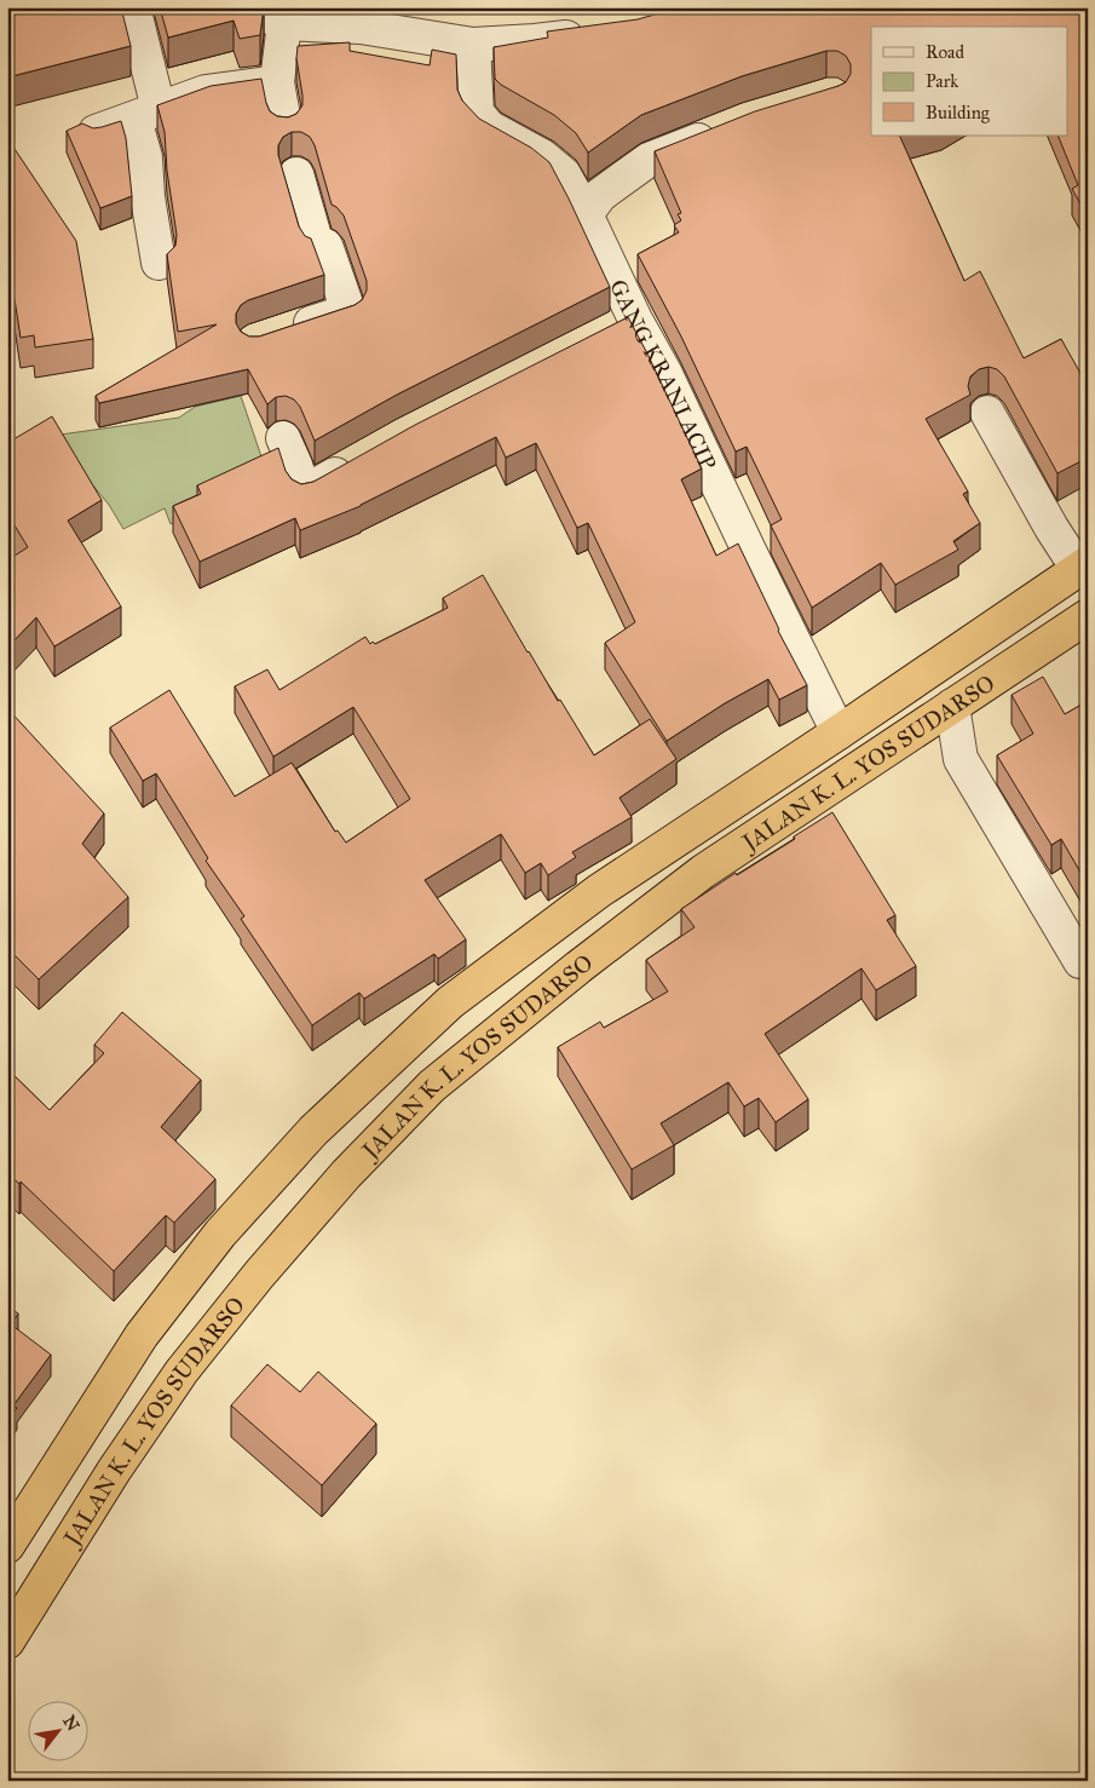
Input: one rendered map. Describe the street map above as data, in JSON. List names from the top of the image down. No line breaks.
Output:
{"streets":{"highway":["JALAN K. L. YOS SUDARSO"],"street":["GANG KRANI ACIP"]},"crossings":[["GANG KRANI ACIP","JALAN K. L. YOS SUDARSO"]],"legend":["Road","Park","Building"],"north":"top right"}
